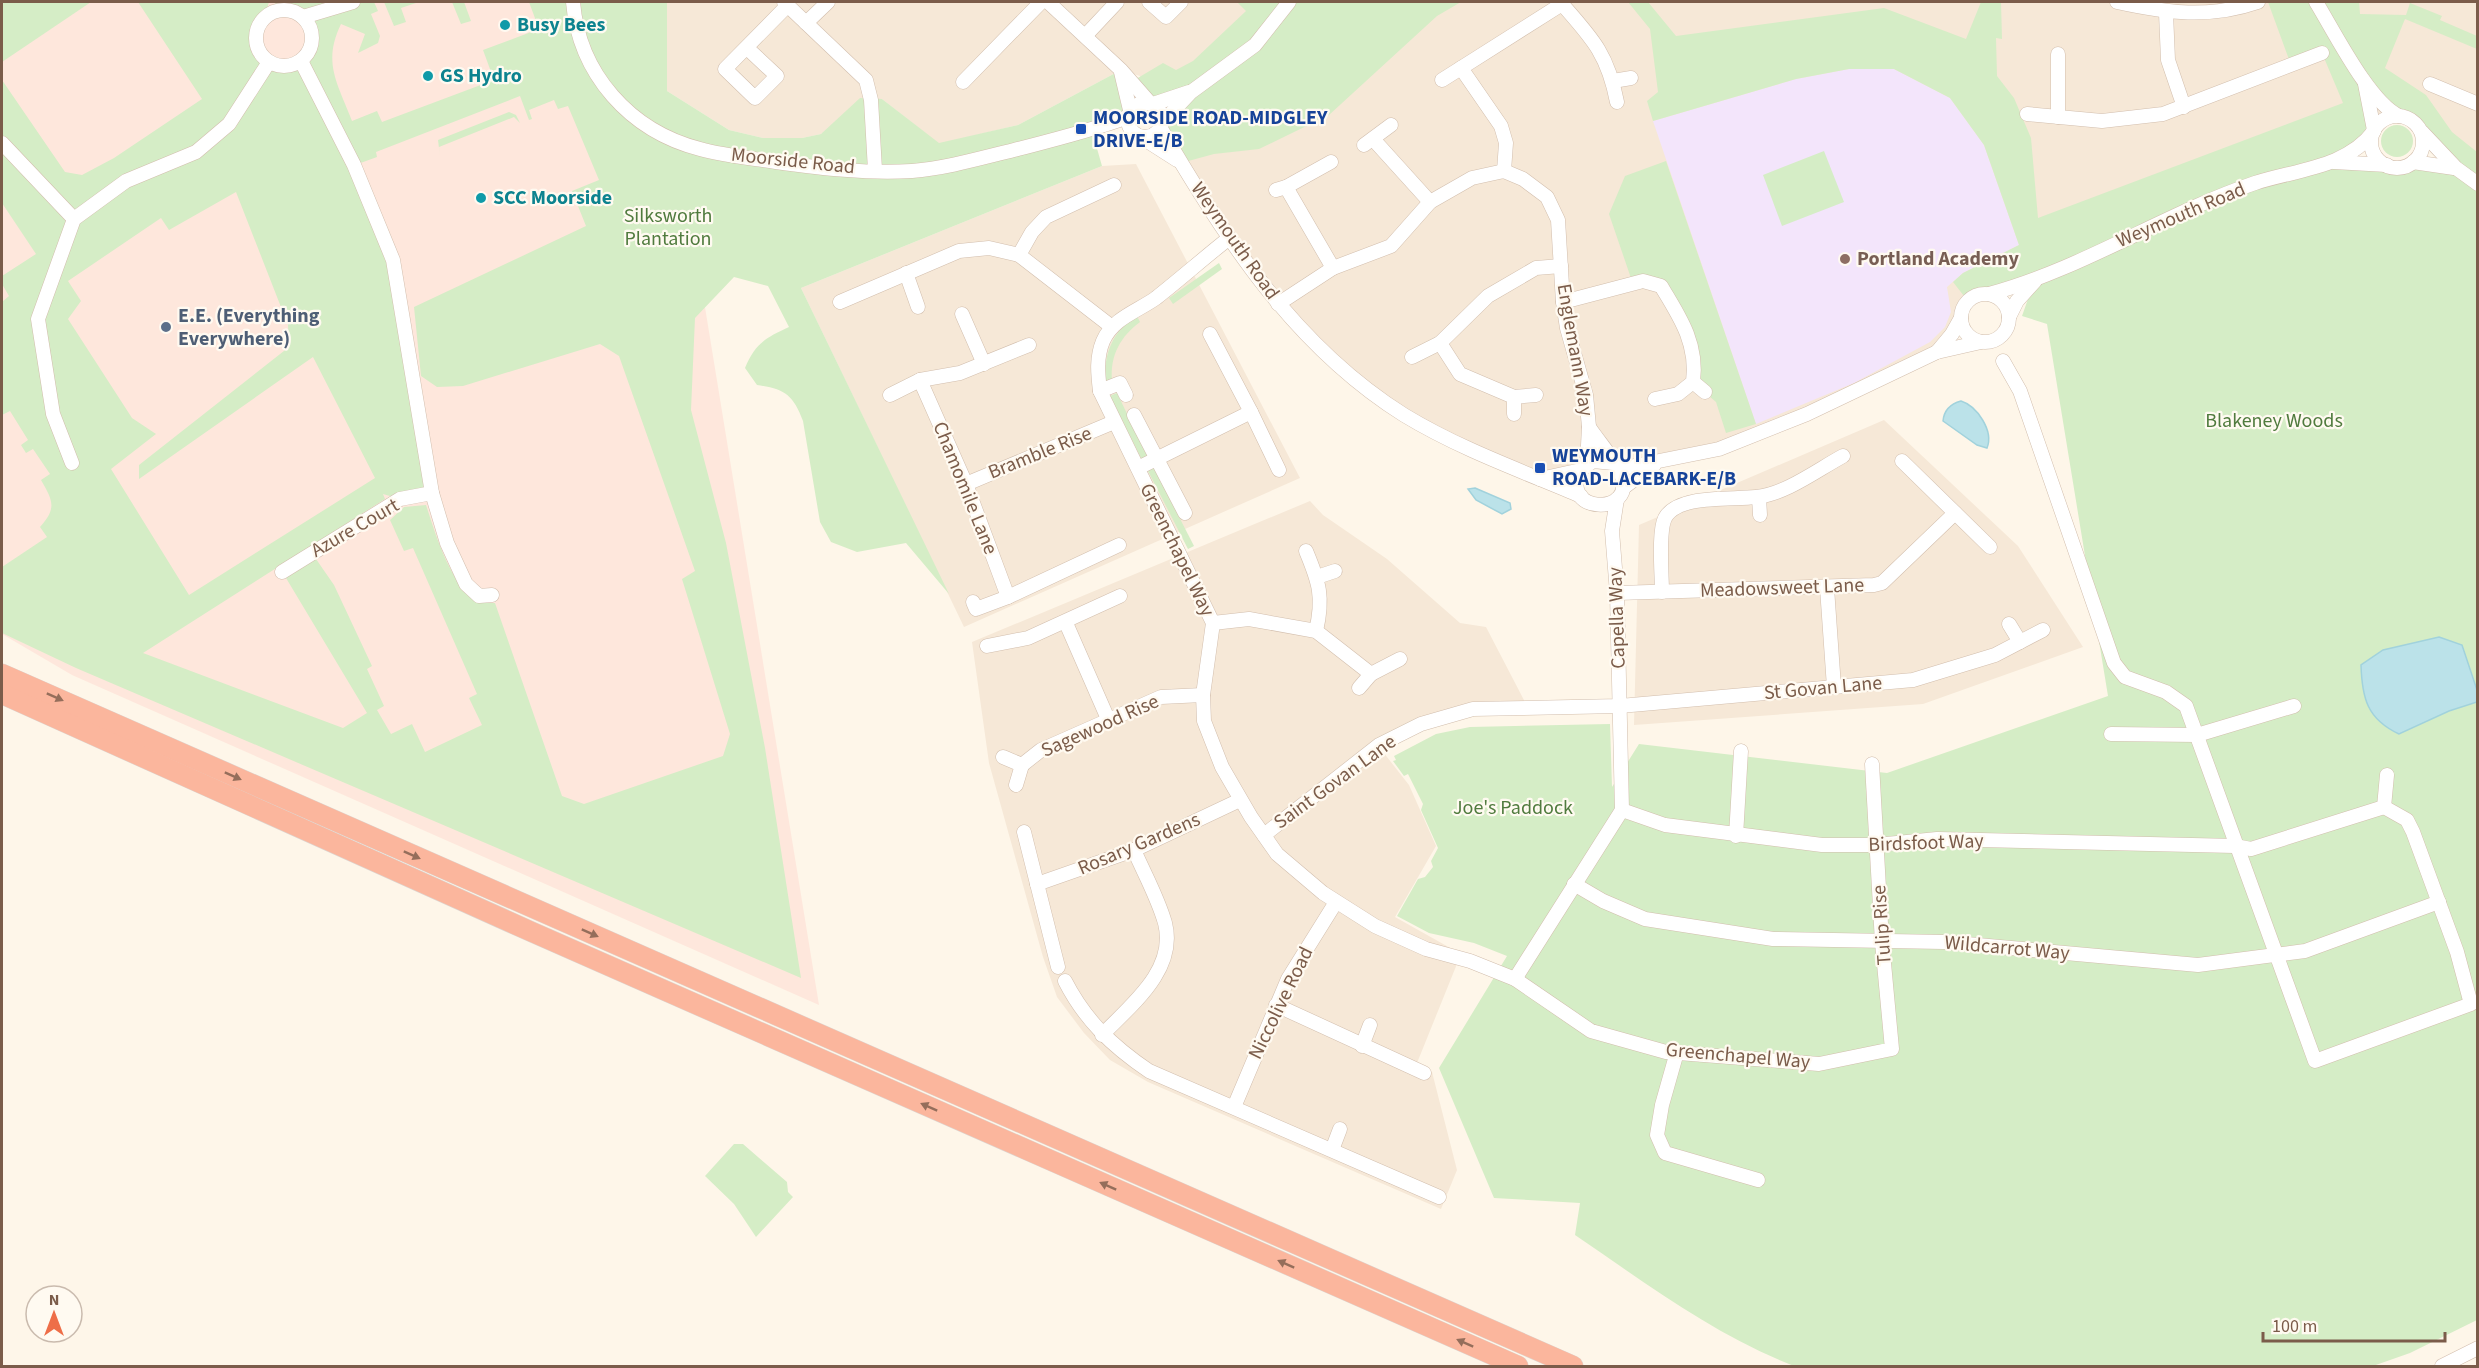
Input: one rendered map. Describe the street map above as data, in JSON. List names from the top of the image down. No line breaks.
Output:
{"streets":{"street":["Moorside Road","Weymouth Road","Englemann Way","Bramble Rise","Chamomile Lane","Azure Court","Greenchapel Way","Meadowsweet Lane","Capella Way","St Govan Lane","Sagewood Rise","Saint Govan Lane","Birdsfoot Way","Rosary Gardens","Tulip Rise","Wildcarrot Way","Niccolive Road"]},"crossings":[["Weymouth Road","Englemann Way"],["Weymouth Road","Greenchapel Way"],["Weymouth Road","Capella Way"],["Englemann Way","Capella Way"],["Bramble Rise","Chamomile Lane"],["Bramble Rise","Greenchapel Way"],["Greenchapel Way","Sagewood Rise"],["Greenchapel Way","Saint Govan Lane"],["Greenchapel Way","Rosary Gardens"],["Greenchapel Way","Tulip Rise"],["Greenchapel Way","Niccolive Road"],["Meadowsweet Lane","Capella Way"],["Capella Way","St Govan Lane"],["Capella Way","Saint Govan Lane"],["Capella Way","Birdsfoot Way"],["St Govan Lane","Saint Govan Lane"],["Birdsfoot Way","Tulip Rise"],["Tulip Rise","Wildcarrot Way"]],"parks":["Silksworth Plantation","Blakeney Woods","Joe's Paddock"],"places":{"other":["Busy Bees","GS Hydro","SCC Moorside","Portland Academy","E.E. (Everything Everywhere)"],"transit":["MOORSIDE ROAD-MIDGLEY DRIVE-E/B","WEYMOUTH ROAD-LACEBARK-E/B"]},"scale_bar":"100 m","north":"top"}
